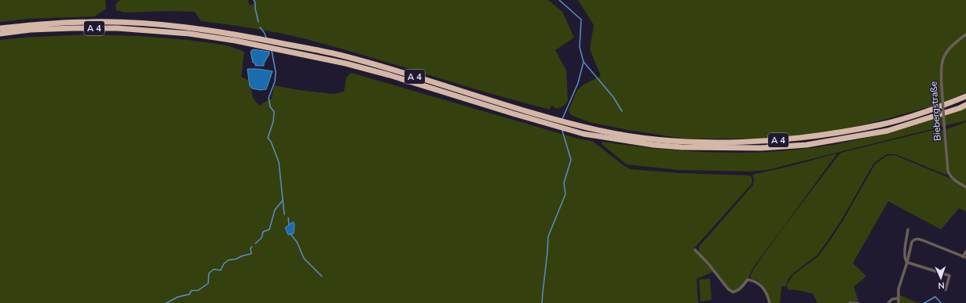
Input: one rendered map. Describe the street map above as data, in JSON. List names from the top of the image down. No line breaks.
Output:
{"streets":{"highway":["A 4"],"street":["Biebergstraße"]},"north":"bottom"}
